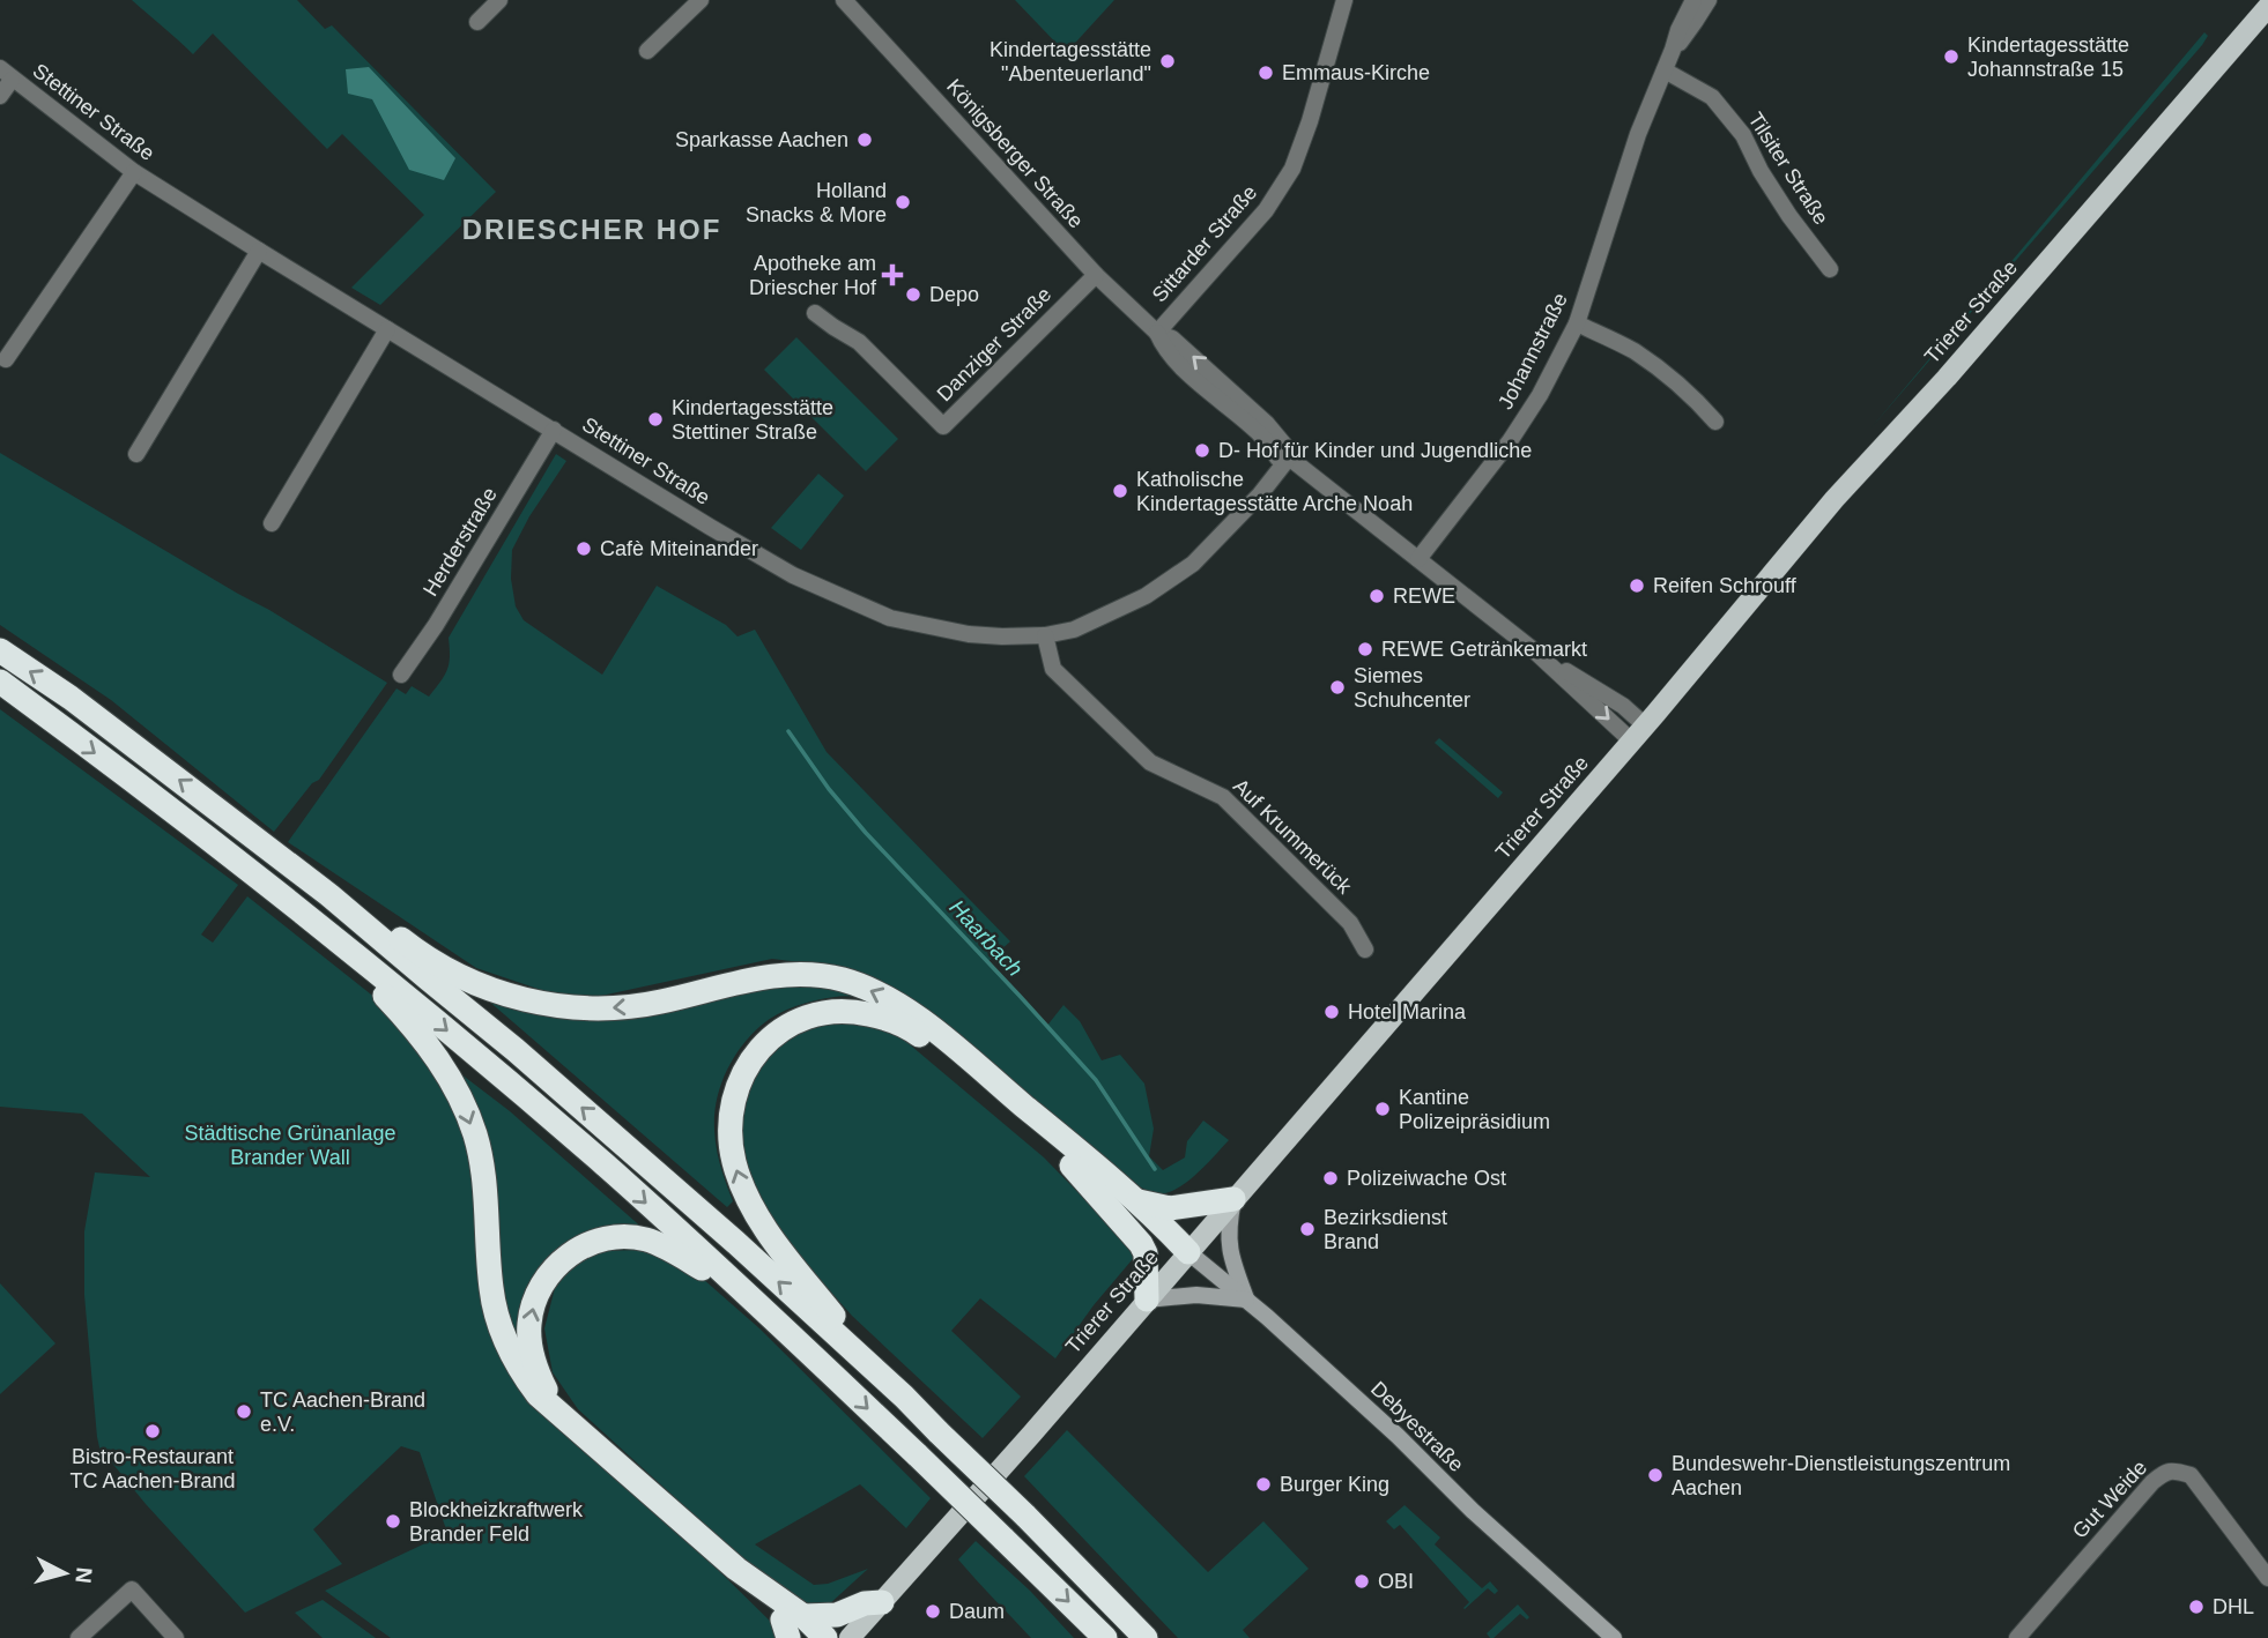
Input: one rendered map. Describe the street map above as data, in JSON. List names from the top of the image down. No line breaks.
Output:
{"streets":{"main road":["Trierer Straße","Debyestraße"],"street":["Stettiner Straße","Königsberger Straße","Tilsiter Straße","Sittarder Straße","Danziger Straße","Johannstraße","Herderstraße","Auf Krummerück","Gut Weide"]},"crossings":[["Stettiner Straße","Königsberger Straße"],["Stettiner Straße","Herderstraße"],["Stettiner Straße","Auf Krummerück"],["Königsberger Straße","Sittarder Straße"],["Königsberger Straße","Trierer Straße"],["Königsberger Straße","Danziger Straße"],["Königsberger Straße","Johannstraße"],["Tilsiter Straße","Johannstraße"],["Trierer Straße","Debyestraße"]],"districts":["DRIESCHER HOF"],"water":["Haarbach"],"parks":["Städtische Grünanlage Brander Wall"],"places":{"other":["Kindertagesstätte Johannstraße 15","Kindertagesstätte \"Abenteuerland\"","Emmaus-Kirche","Sparkasse Aachen","Holland Snacks & More","Depo","Kindertagesstätte Stettiner Straße","D- Hof für Kinder und Jugendliche","Katholische Kindertagesstätte Arche Noah","Cafè Miteinander","Reifen Schrouff","REWE","REWE Getränkemarkt","Siemes Schuhcenter","Hotel Marina","Kantine Polizeipräsidium","Polizeiwache Ost","Bezirksdienst Brand","TC Aachen-Brand e.V.","Bistro-Restaurant TC Aachen-Brand","Bundeswehr-Dienstleistungszentrum Aachen","Burger King","Blockheizkraftwerk Brander Feld","OBI","DHL","Daum"],"health":["Apotheke am Driescher Hof"]},"north":"right"}
